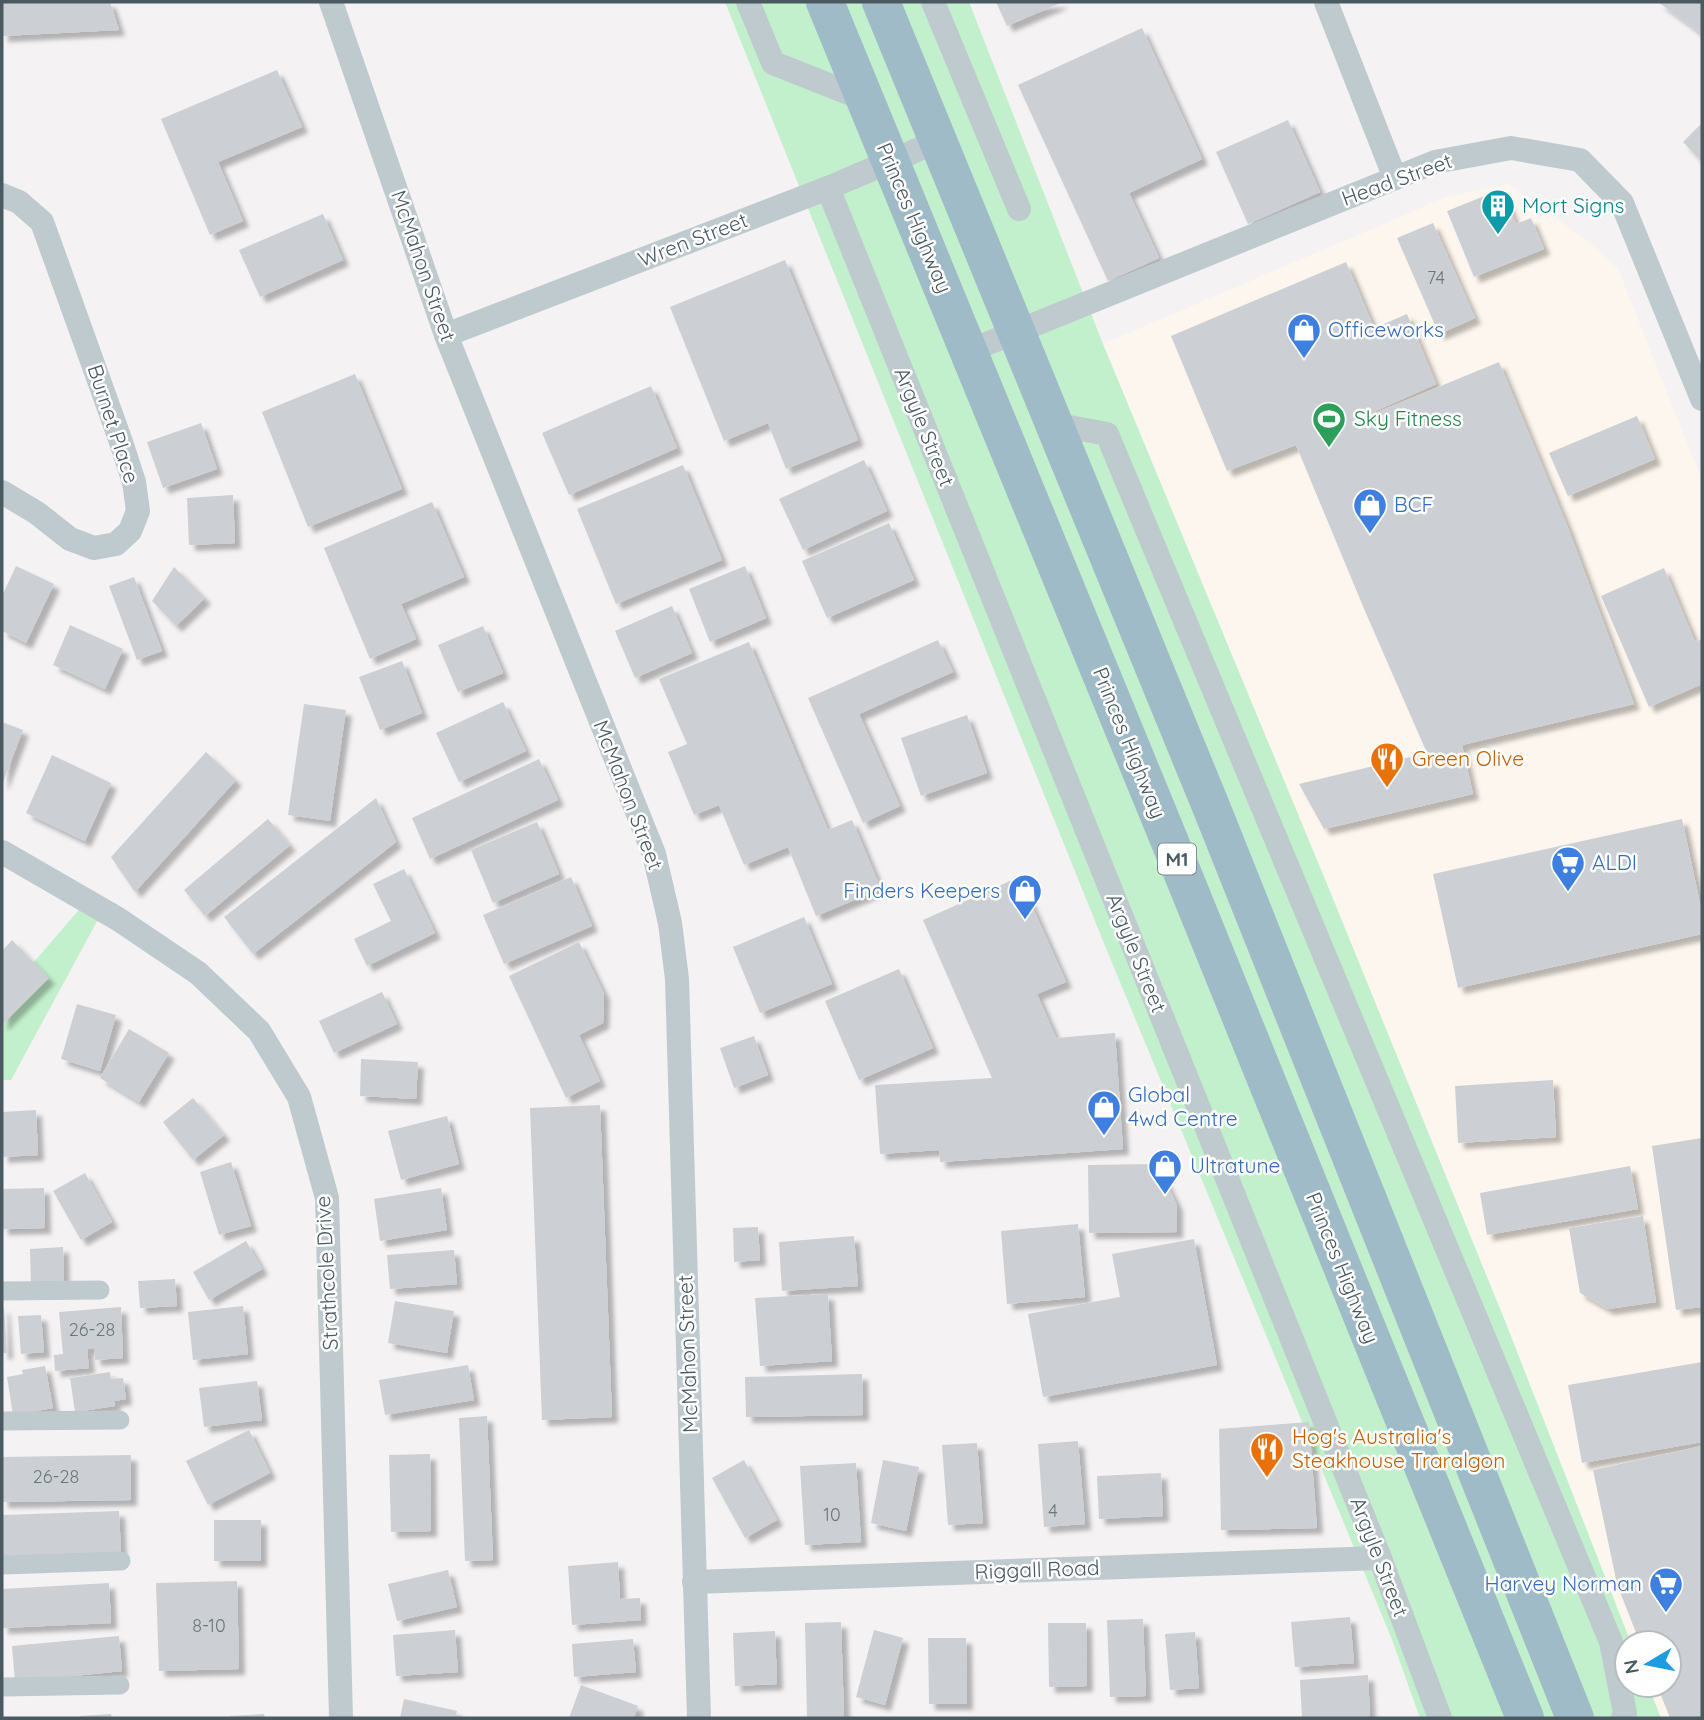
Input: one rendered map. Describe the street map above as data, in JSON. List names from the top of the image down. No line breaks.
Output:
{"streets":{"highway":["Princes Highway","M1"],"street":["Head Street","Wren Street","McMahon Street","Burnet Place","Argyle Street","Strathcole Drive","Riggall Road"]},"crossings":[["Head Street","Princes Highway"],["Head Street","M1"],["Princes Highway","Wren Street"],["Wren Street","McMahon Street"],["Wren Street","Argyle Street"],["Wren Street","M1"],["McMahon Street","Riggall Road"],["Argyle Street","Riggall Road"]],"places":{"building":["Mort Signs"],"shop":["Officeworks","BCF","Finders Keepers","Global 4wd Centre","Ultratune"],"sports":["Sky Fitness"],"restaurant":["Green Olive","Hog's Australia's Steakhouse Traralgon"],"supermarket":["ALDI","Harvey Norman"]},"house_numbers":["74","26-28","26-28","4","10","8-10"],"north":"left"}
